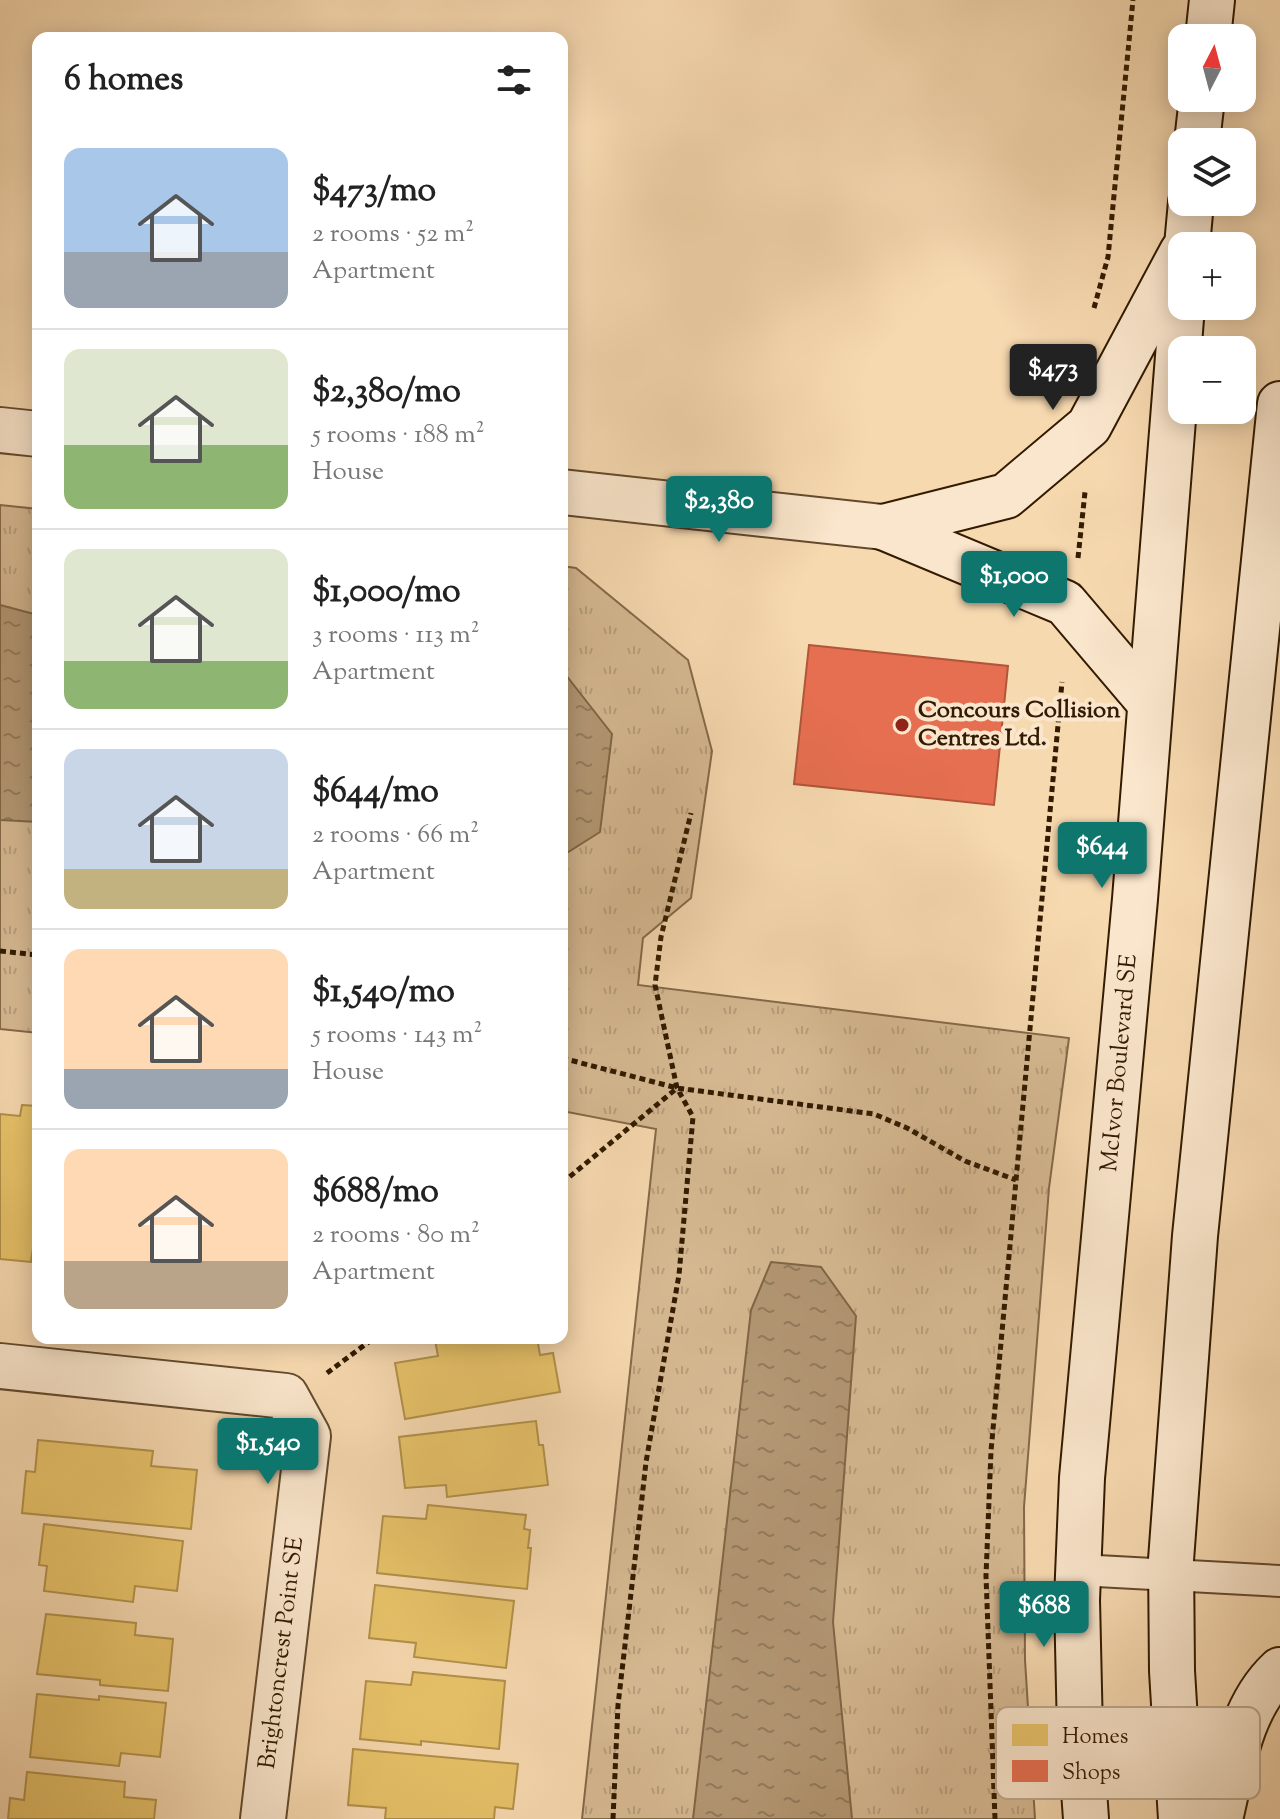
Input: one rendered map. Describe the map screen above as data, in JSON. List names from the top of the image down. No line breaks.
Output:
{"streets":{"main road":["McIvor Boulevard SE","Brightoncrest Point SE"]},"places":["Concours Collision Centres Ltd."],"legend":["Homes","Shops"],"north":"top","page":{"map_buttons":["+","−"],"heading":"6 homes","list":[{"name":"$473/mo","note":"2 rooms · 52 m² · Apartment"},{"name":"$2,380/mo","note":"5 rooms · 188 m² · House"},{"name":"$1,000/mo","note":"3 rooms · 113 m² · Apartment"},{"name":"$644/mo","note":"2 rooms · 66 m² · Apartment"},{"name":"$1,540/mo","note":"5 rooms · 143 m² · House"},{"name":"$688/mo","note":"2 rooms · 80 m² · Apartment"}],"price":["$473","$2,380","$1,000","$644","$1,540","$688"]}}
